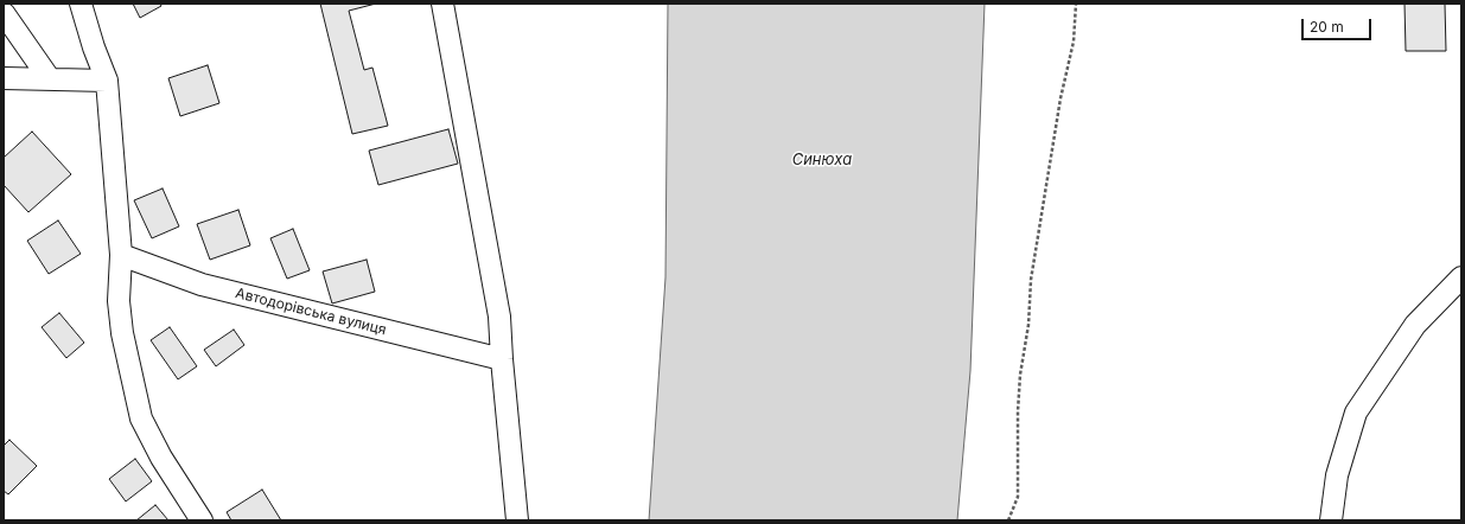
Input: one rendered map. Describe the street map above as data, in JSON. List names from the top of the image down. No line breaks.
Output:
{"streets":{"street":["Автодорівська вулиця"]},"water":["Синюха"],"scale_bar":"20 m"}
